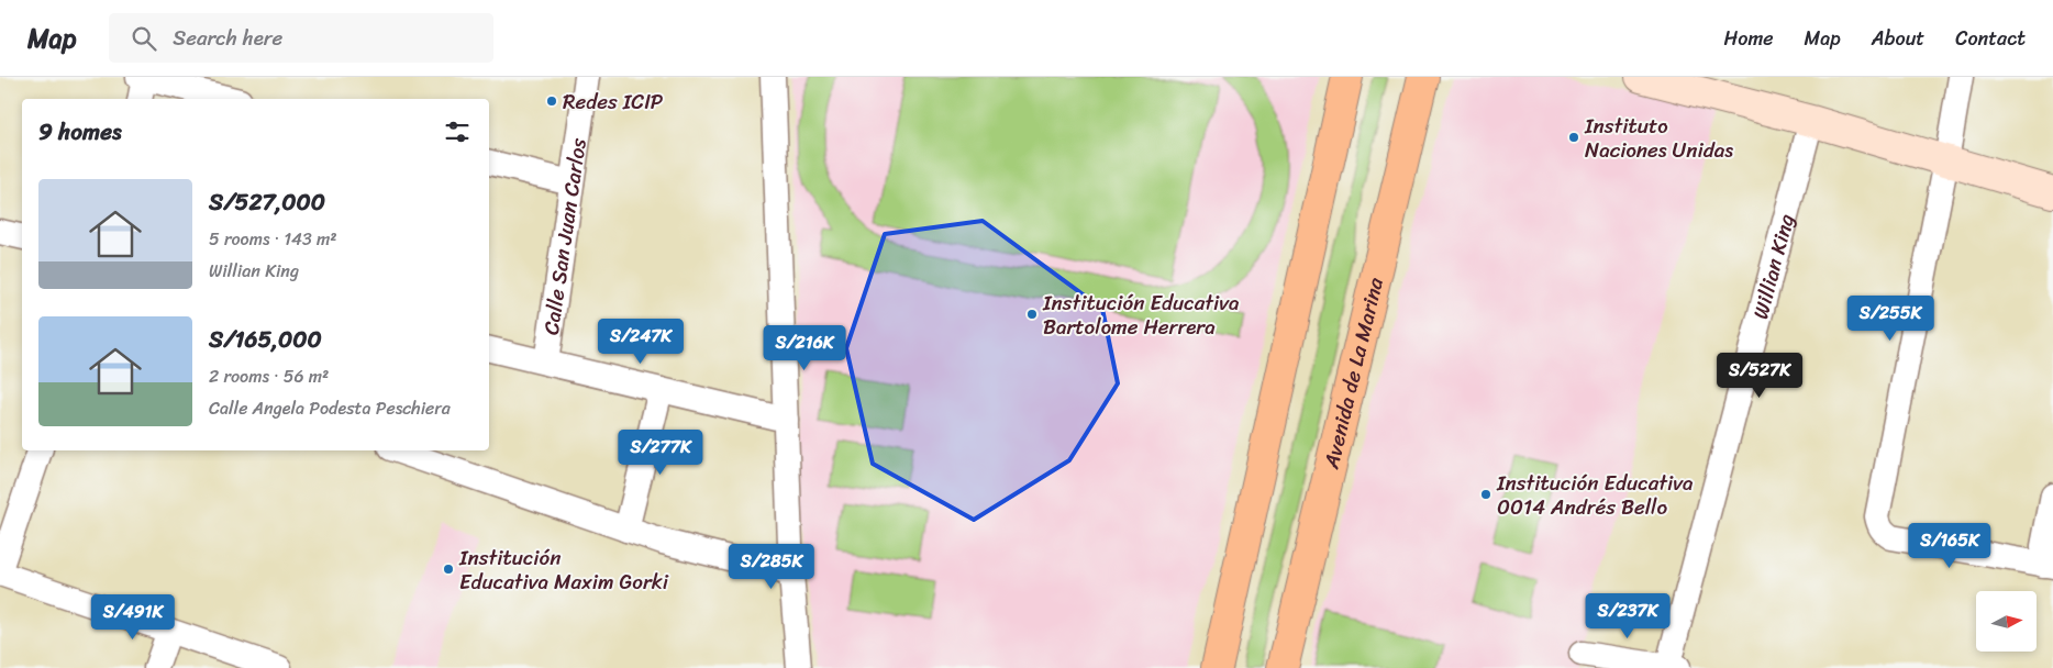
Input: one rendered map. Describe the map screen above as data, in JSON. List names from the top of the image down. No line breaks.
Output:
{"streets":{"main road":["Avenida de La Marina"],"street":["Calle San Juan Carlos","Willian King"]},"places":["Redes ICIP","Instituto Naciones Unidas","Institución Educativa Bartolome Herrera","Institución Educativa 0014 Andrés Bello","Institución Educativa Maxim Gorki"],"north":"right","page":{"header":"Map","search":"Search here","nav":["Home","Map","About","Contact"],"heading":"9 homes","list":[{"name":"S/527,000","note":"5 rooms · 143 m² · Willian King"},{"name":"S/165,000","note":"2 rooms · 56 m² · Calle Angela Podesta Peschiera"}],"price":["S/255K","S/247K","S/216K","S/527K","S/277K","S/165K","S/285K","S/237K","S/491K"]}}
